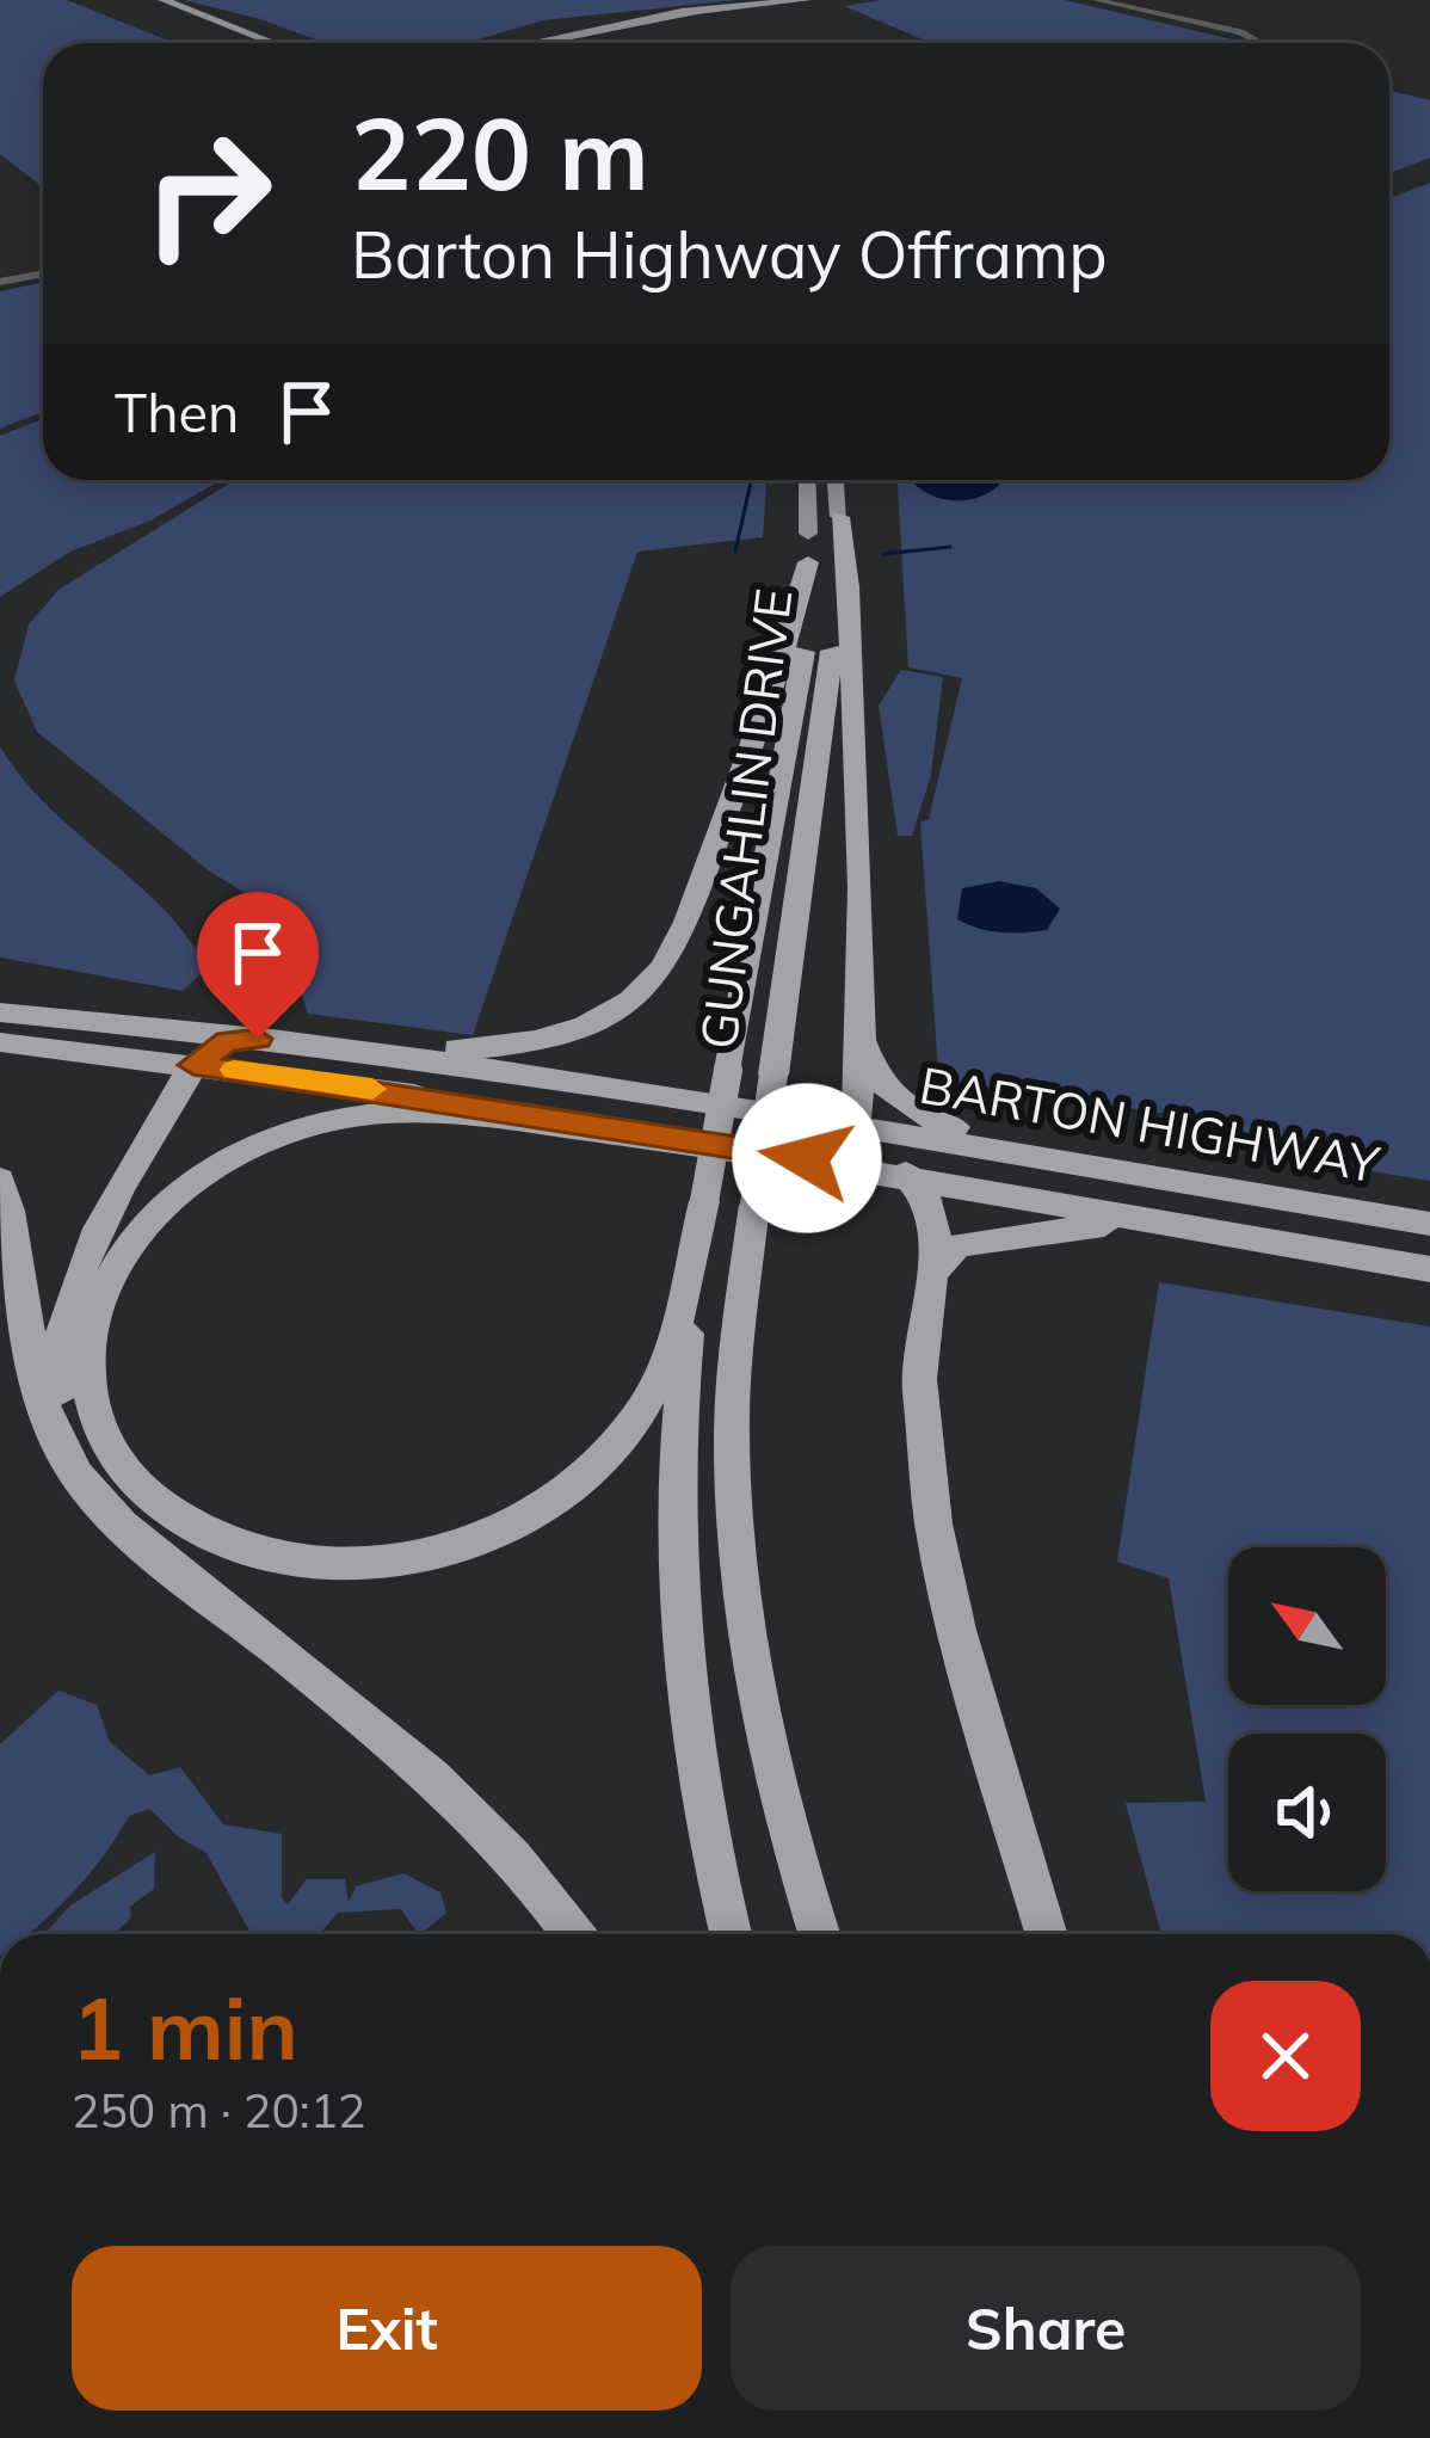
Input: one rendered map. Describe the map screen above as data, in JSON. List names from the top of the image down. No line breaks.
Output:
{"streets":{"highway":["GUNGAHLIN DRIVE","BARTON HIGHWAY"]},"north":"top left","page":{"turn":["220 m","Barton Highway Offramp"],"then":"Then","heading":["1 min","250 m · 20:12"],"buttons":["Exit","Share"]}}
